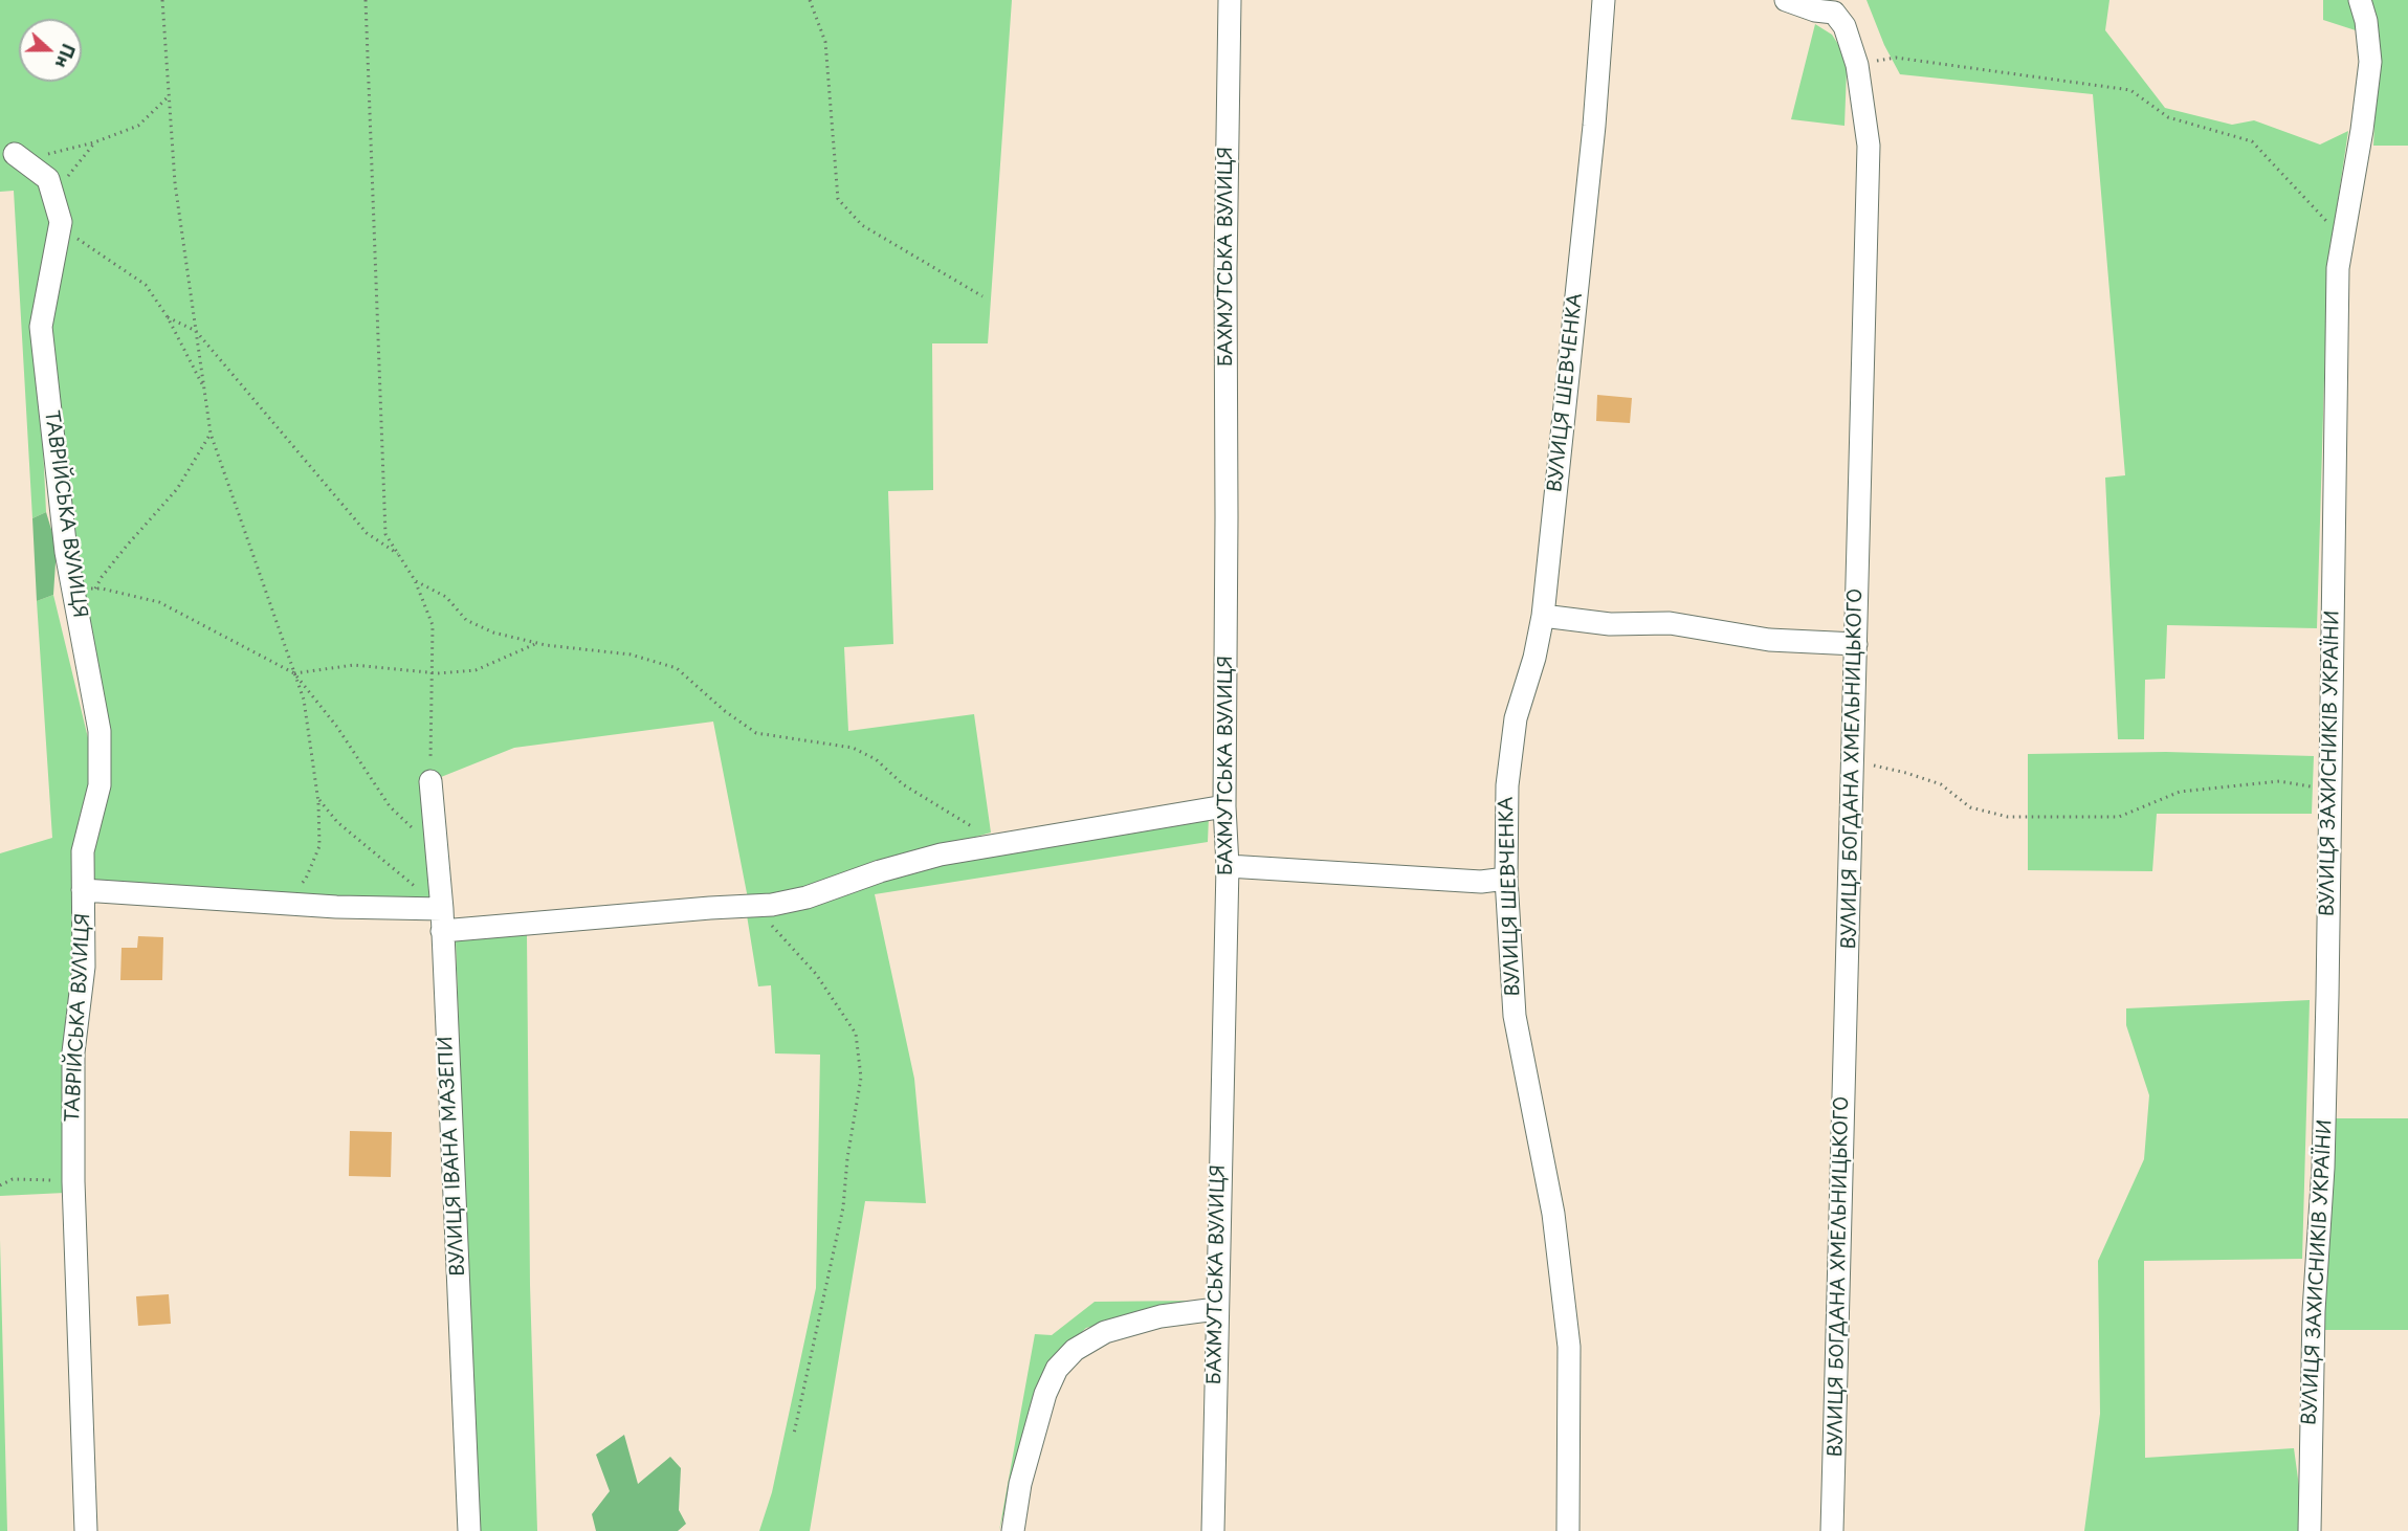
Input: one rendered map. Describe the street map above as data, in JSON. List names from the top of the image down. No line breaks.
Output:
{"streets":{"street":["БАХМУТСЬКА ВУЛИЦЯ","ВУЛИЦЯ ШЕВЧЕНКА","ТАВРІЙСЬКА ВУЛИЦЯ","ВУЛИЦЯ ЗАХИСНИКІВ УКРАЇНИ","ВУЛИЦЯ БОГДАНА ХМЕЛЬНИЦЬКОГО","ВУЛИЦЯ ІВАНА МАЗЕПИ"]},"north":"right"}
